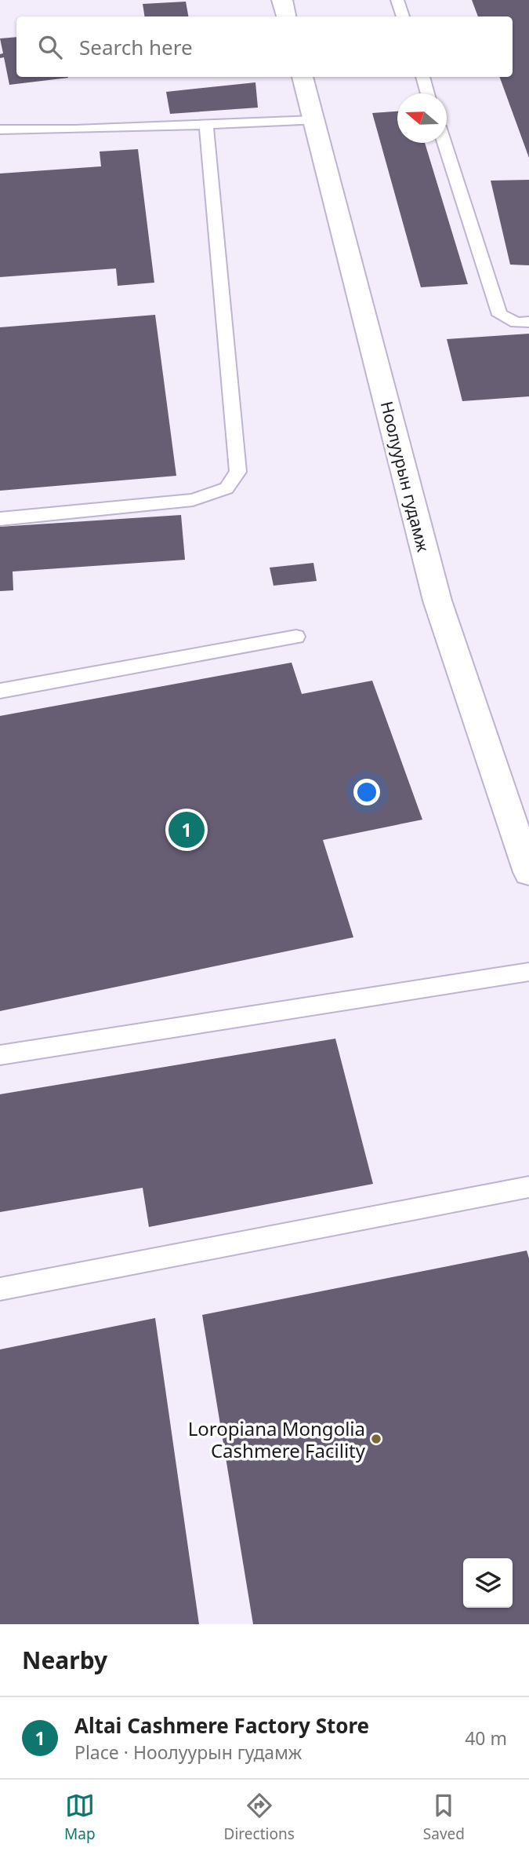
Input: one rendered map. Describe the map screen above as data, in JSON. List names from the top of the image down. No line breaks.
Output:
{"streets":{"street":["Ноолуурын гудамж"]},"places":["Loropiana Mongolia Cashmere Facility"],"north":"left","page":{"search":"Search here","pins":"1","heading":"Nearby","list":[{"mark":"1","name":"Altai Cashmere Factory Store","note":"Place · Ноолуурын гудамж","value":"40 m"}],"nav":["Map","Directions","Saved"]}}
